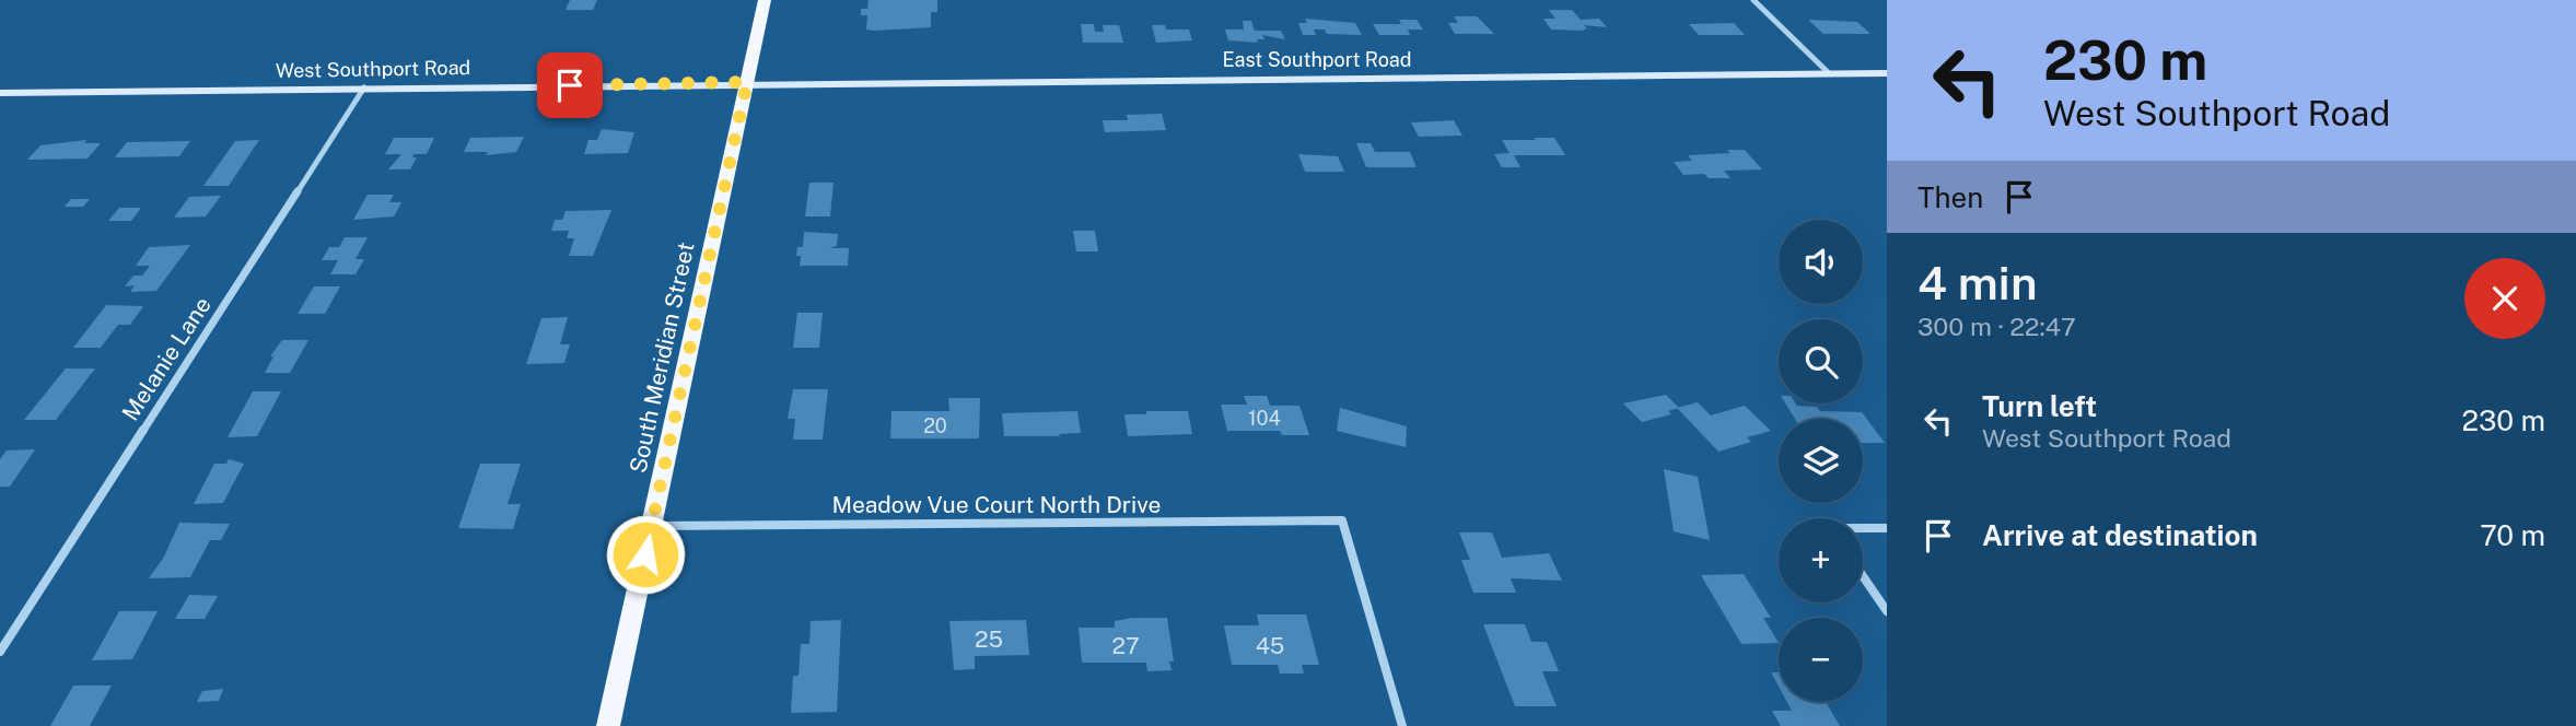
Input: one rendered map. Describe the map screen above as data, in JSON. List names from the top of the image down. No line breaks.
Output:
{"streets":{"main road":["East Southport Road","West Southport Road","South Meridian Street"],"street":["Melanie Lane","Meadow Vue Court North Drive"]},"crossings":[["East Southport Road","West Southport Road"],["East Southport Road","South Meridian Street"],["West Southport Road","South Meridian Street"],["West Southport Road","Melanie Lane"],["South Meridian Street","Meadow Vue Court North Drive"]],"house_numbers":["104","20","25","27","45"],"page":{"turn":["230 m","West Southport Road"],"then":"Then","map_buttons":["+","−"],"heading":["4 min","300 m · 22:47"],"list":[{"name":"Turn left","note":"West Southport Road","value":"230 m"},{"name":"Arrive at destination","value":"70 m"}]}}
